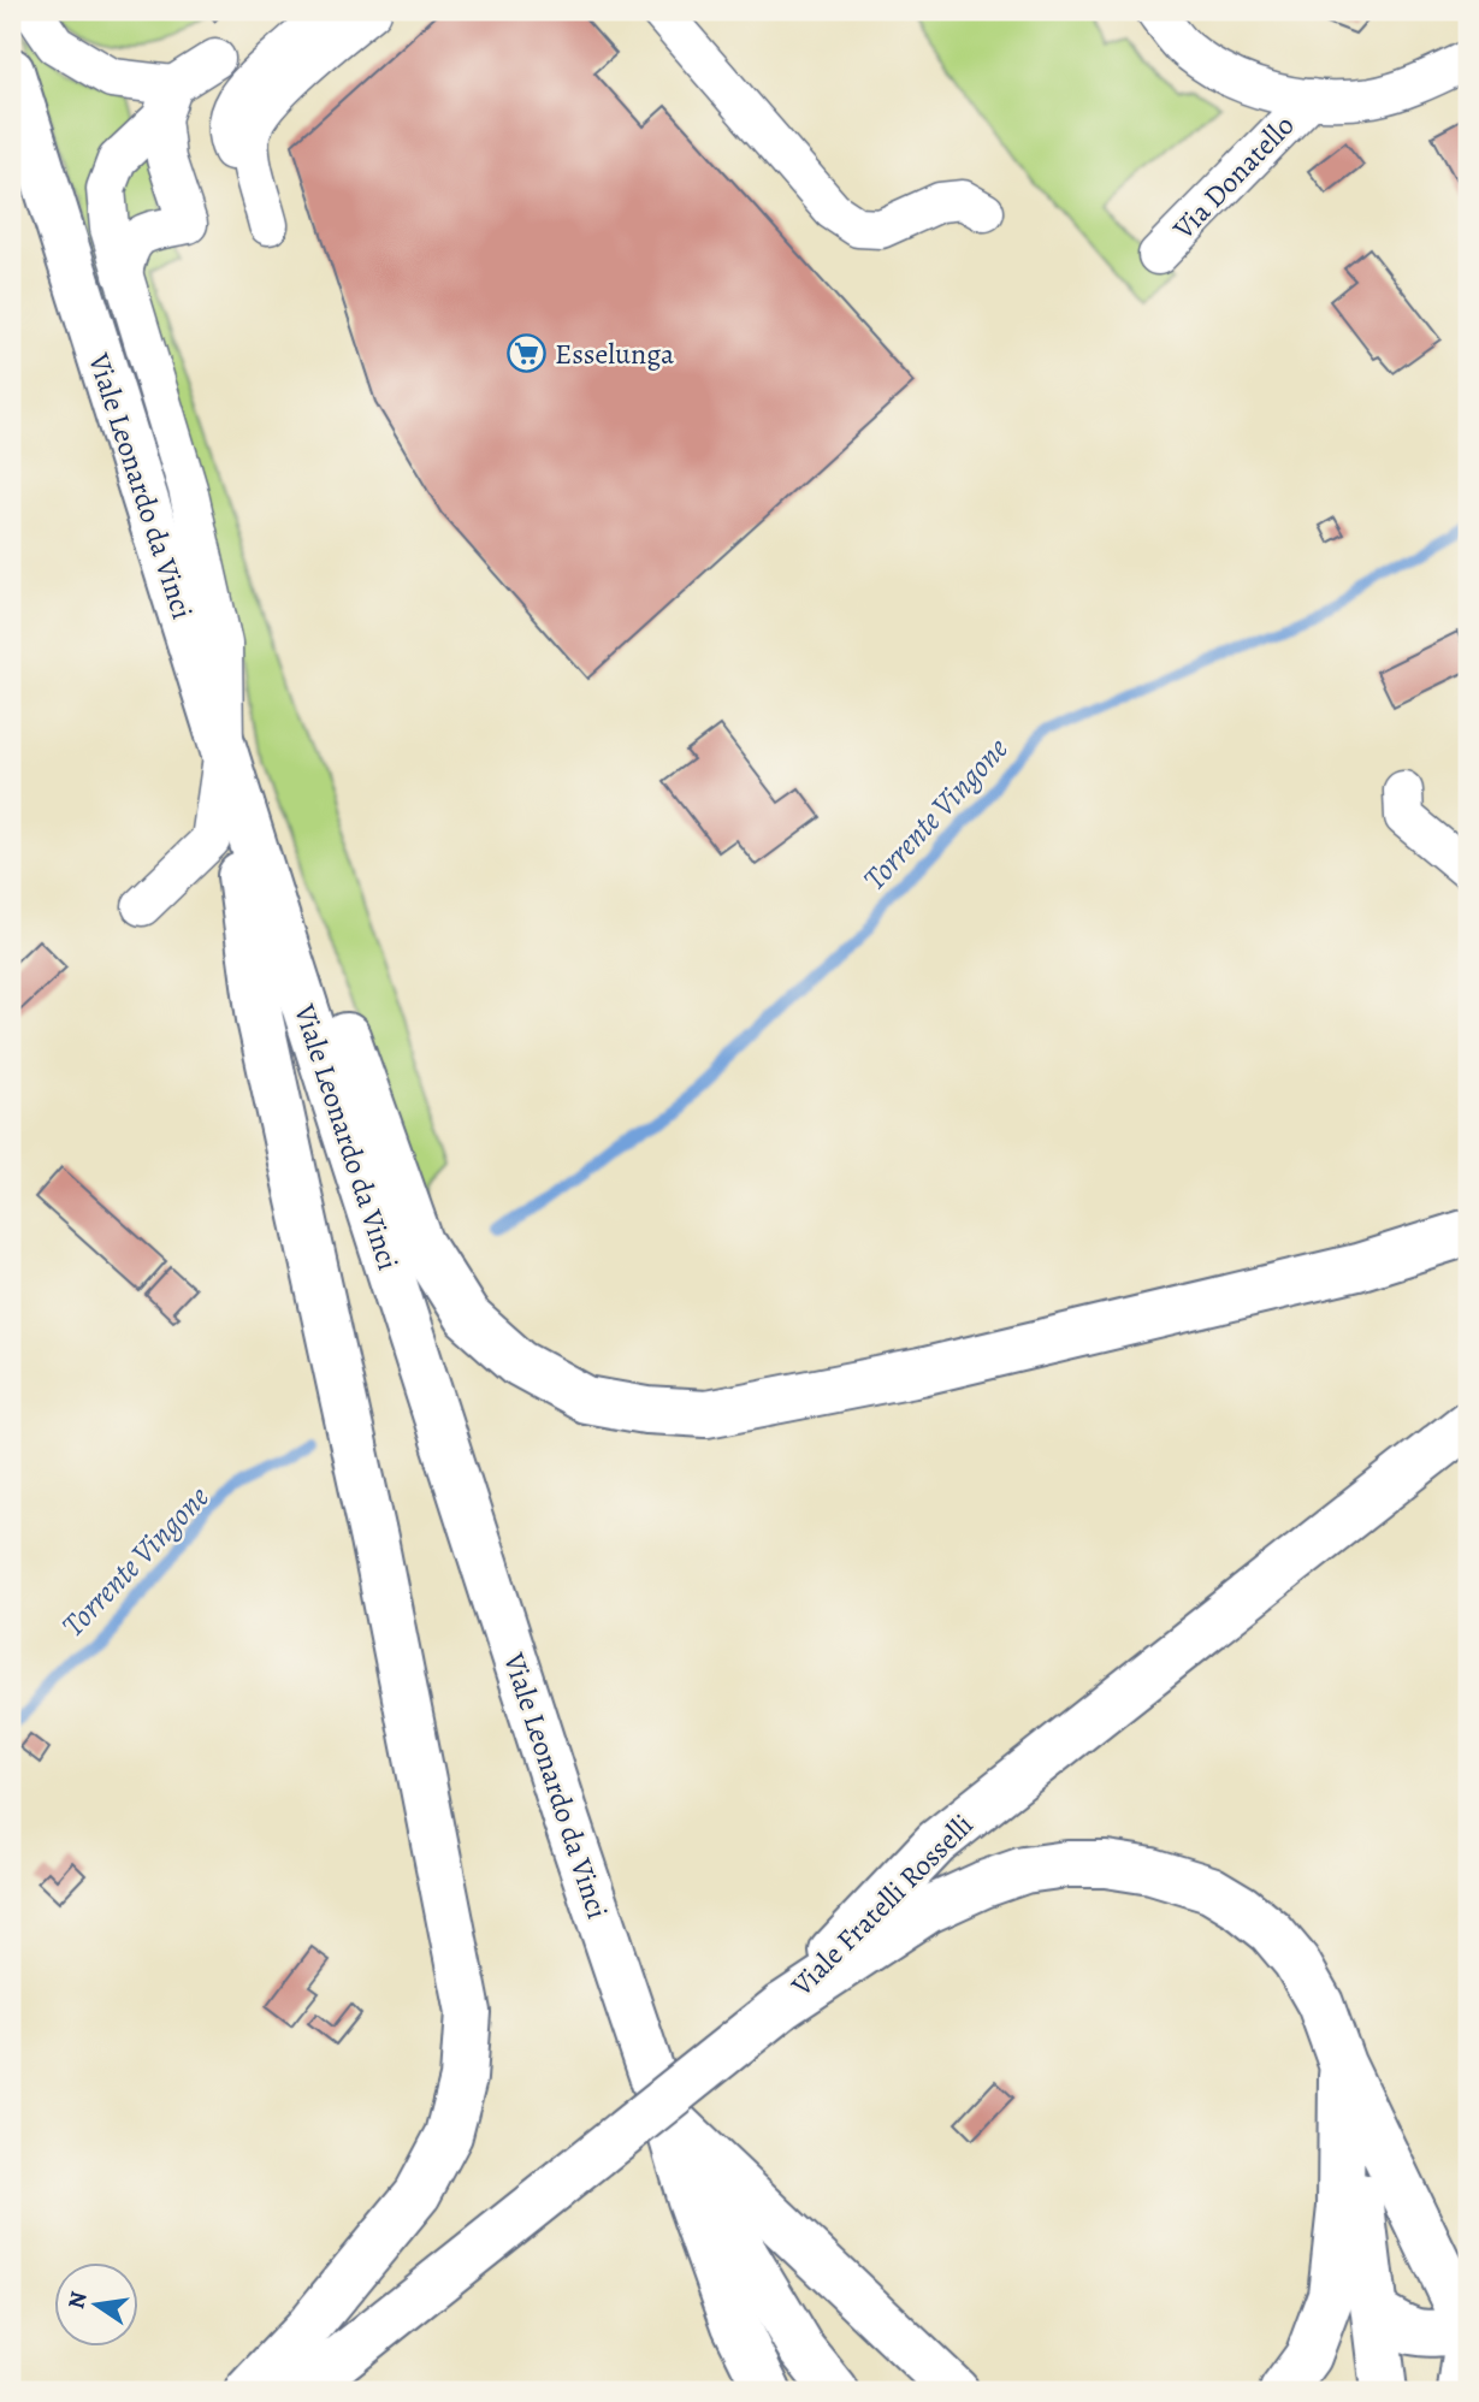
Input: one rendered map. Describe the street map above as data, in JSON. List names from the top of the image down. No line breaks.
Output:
{"streets":{"main road":["Viale Leonardo da Vinci","Viale Fratelli Rosselli"],"street":["Via Donatello"]},"water":["Torrente Vingone"],"places":{"supermarket":["Esselunga"]},"north":"left"}
